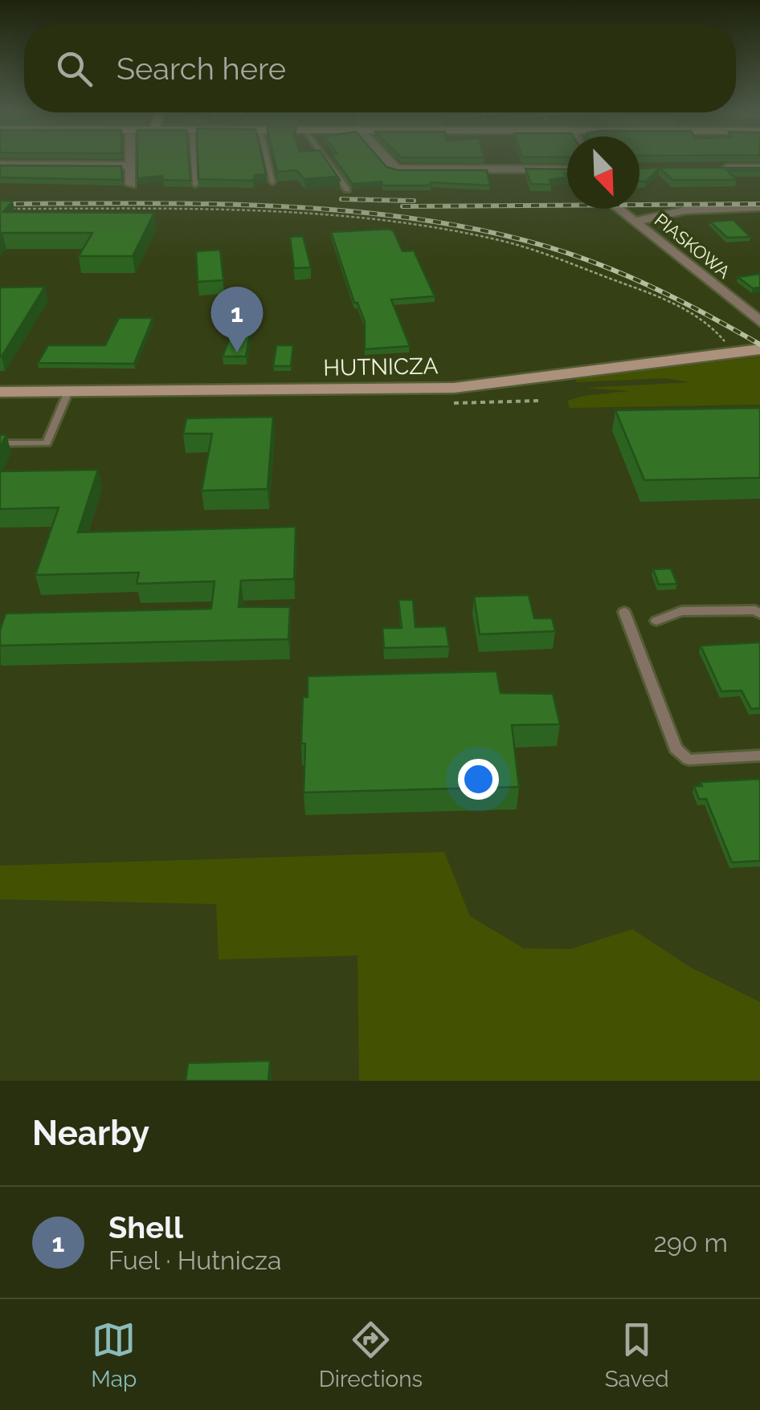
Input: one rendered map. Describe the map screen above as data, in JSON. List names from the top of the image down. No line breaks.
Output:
{"streets":{"street":["PIASKOWA","HUTNICZA"]},"north":"bottom right","page":{"search":"Search here","pins":"1","heading":"Nearby","list":[{"mark":"1","name":"Shell","note":"Fuel · Hutnicza","value":"290 m"}],"nav":["Map","Directions","Saved"]}}
